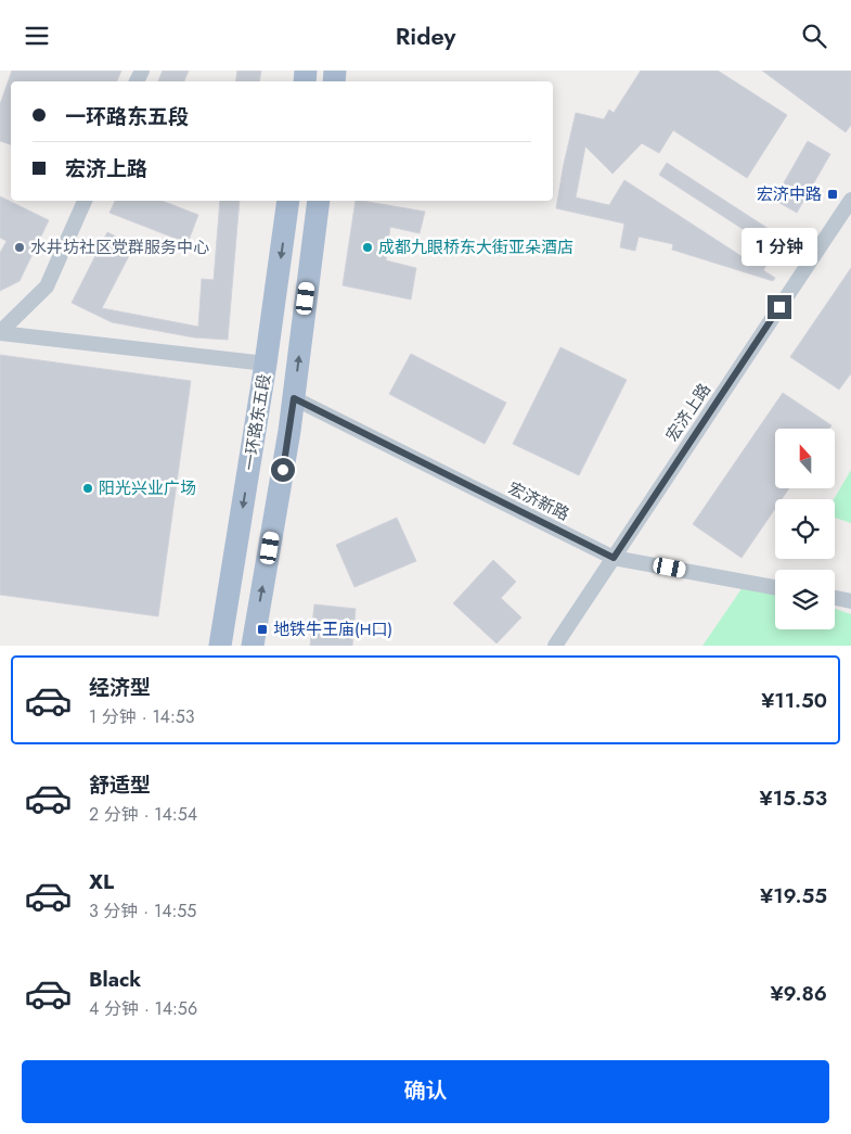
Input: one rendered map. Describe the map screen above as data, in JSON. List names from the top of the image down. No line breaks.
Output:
{"streets":{"main road":["一环路东五段"],"street":["宏济上路","宏济新路"]},"crossings":[["宏济上路","宏济新路"],["一环路东五段","宏济新路"]],"places":{"transit":["宏济中路","地铁牛王庙(H口)"],"other":["水井坊社区党群服务中心","成都九眼桥东大街亚朵酒店","阳光兴业广场"]},"north":"top","page":{"header":"Ridey","banner":["一环路东五段","宏济上路"],"bubble":"1 分钟","list":[{"name":"经济型","note":"1 分钟 · 14:53","value":"¥11.50"},{"name":"舒适型","note":"2 分钟 · 14:54","value":"¥15.53"},{"name":"XL","note":"3 分钟 · 14:55","value":"¥19.55"},{"name":"Black","note":"4 分钟 · 14:56","value":"¥9.86"}],"buttons":"确认"}}
